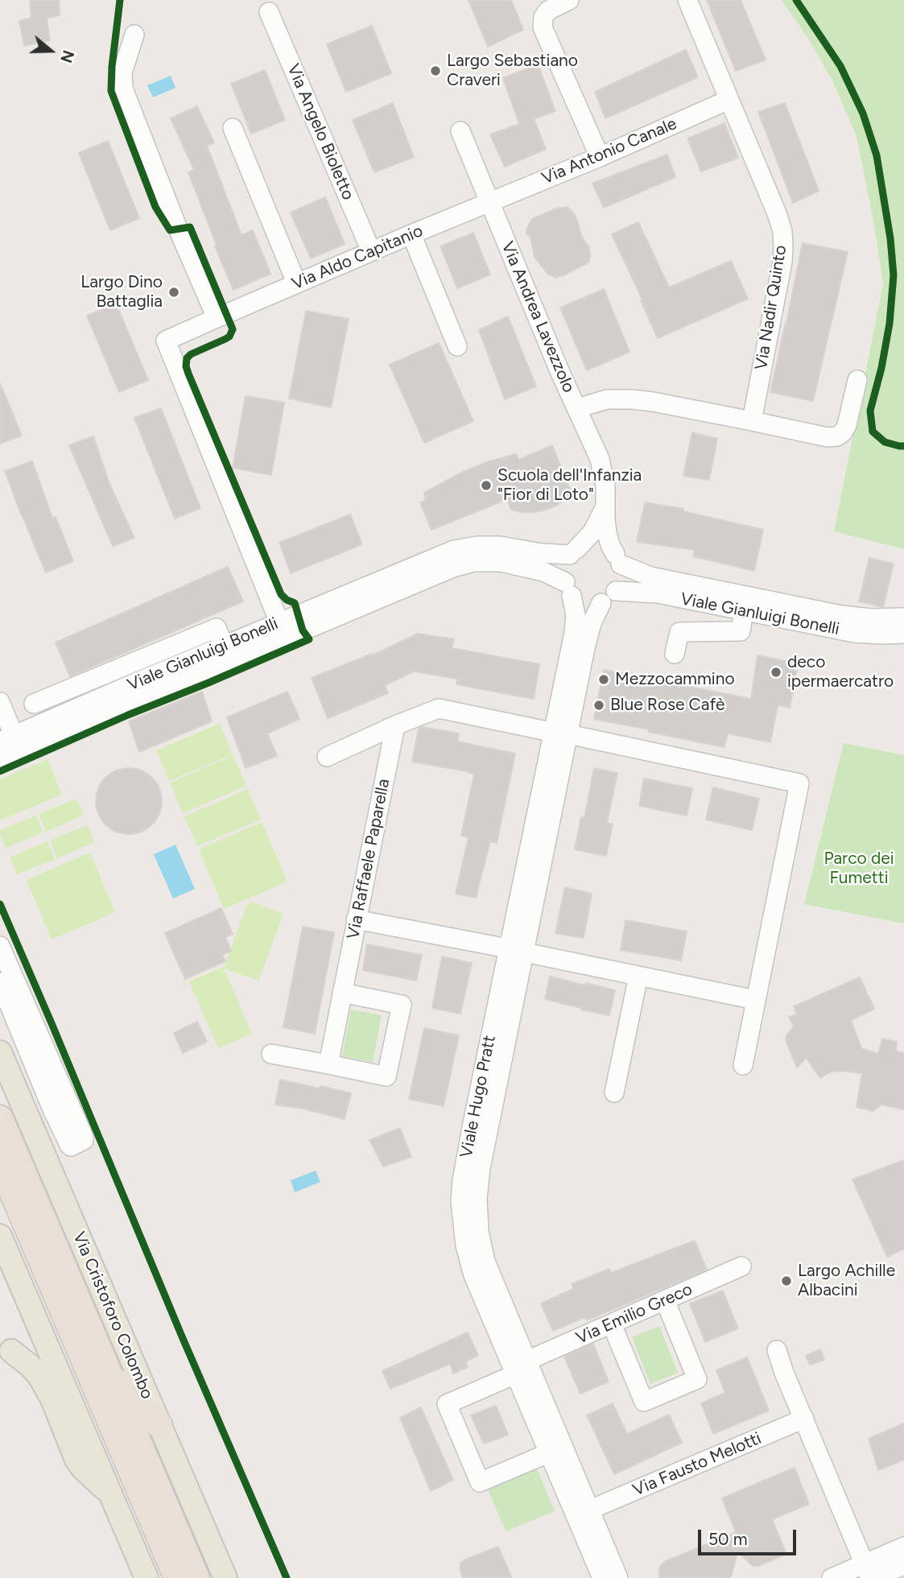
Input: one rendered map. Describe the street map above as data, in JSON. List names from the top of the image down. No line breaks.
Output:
{"streets":{"highway":["Via Cristoforo Colombo"],"street":["Via Angelo Bioletto","Via Antonio Canale","Via Aldo Capitanio","Via Nadir Quinto","Via Andrea Lavezzolo","Viale Gianluigi Bonelli","Via Raffaele Paparella","Viale Hugo Pratt","Via Emilio Greco","Via Fausto Melotti"]},"crossings":[["Via Angelo Bioletto","Via Aldo Capitanio"],["Via Antonio Canale","Via Aldo Capitanio"],["Via Antonio Canale","Via Nadir Quinto"],["Via Antonio Canale","Via Andrea Lavezzolo"],["Via Aldo Capitanio","Via Andrea Lavezzolo"],["Via Andrea Lavezzolo","Viale Gianluigi Bonelli"],["Via Andrea Lavezzolo","Viale Hugo Pratt"],["Viale Gianluigi Bonelli","Viale Hugo Pratt"],["Viale Hugo Pratt","Via Emilio Greco"],["Viale Hugo Pratt","Via Fausto Melotti"]],"parks":["Parco dei Fumetti"],"places":["Largo Sebastiano Craveri","Largo Dino Battaglia","Scuola dell'Infanzia \"Fior di Loto\"","deco ipermaercatro","Mezzocammino","Blue Rose Cafè","Largo Achille Albacini"],"scale_bar":"50 m","north":"right"}
